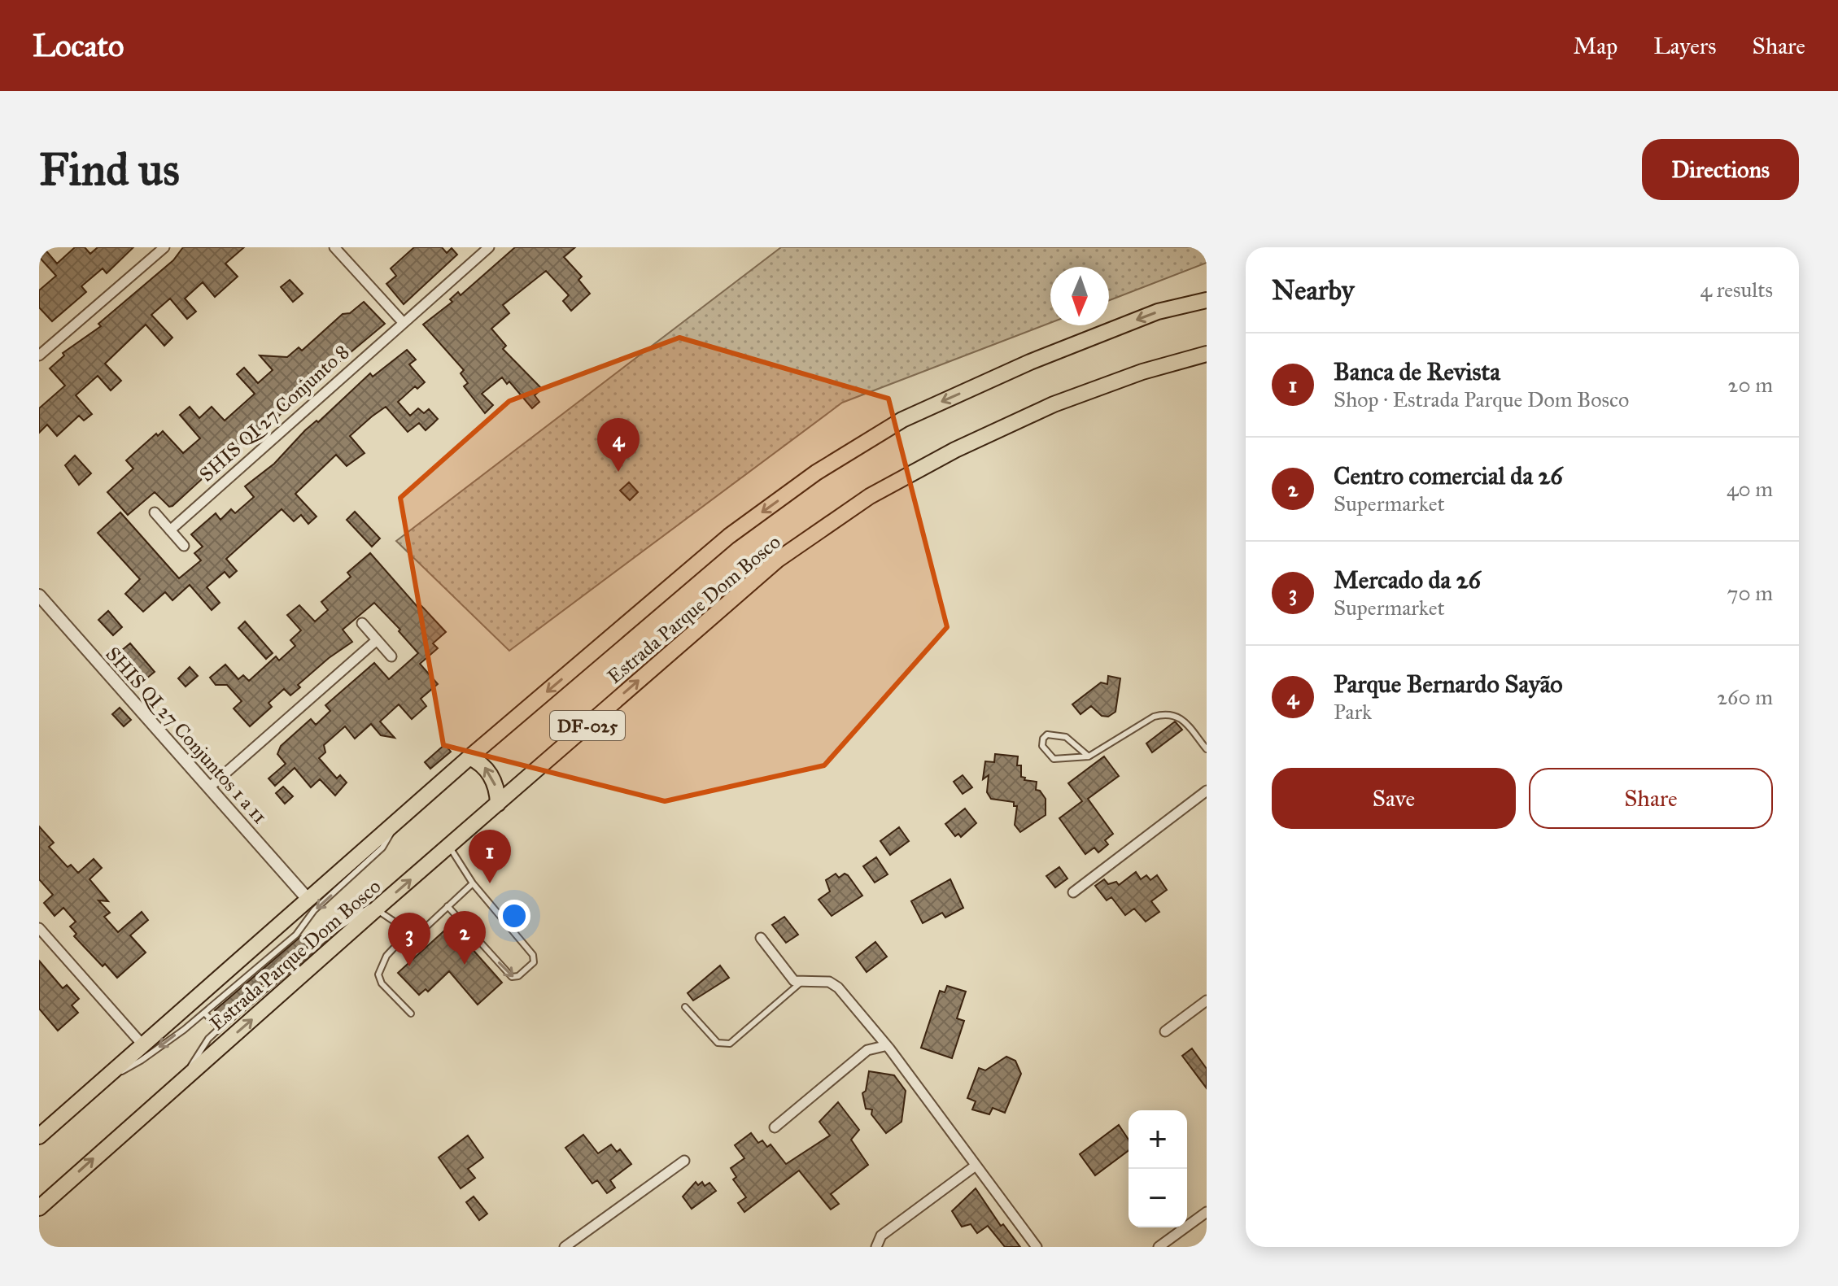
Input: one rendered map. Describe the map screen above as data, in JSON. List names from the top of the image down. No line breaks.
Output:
{"streets":{"main road":["Estrada Parque Dom Bosco","DF-025"],"street":["SHIS QI 27 Conjunto 8","SHIS QI 27 Conjuntos 1 a 11"]},"crossings":[["Estrada Parque Dom Bosco","SHIS QI 27 Conjuntos 1 a 11"]],"north":"bottom","page":{"header":"Locato","nav":["Map","Layers","Share"],"buttons":["Directions",["Save","Share"]],"title":"Find us","heading":["Nearby","4 results"],"list":[{"mark":"1","name":"Banca de Revista","note":"Shop · Estrada Parque Dom Bosco","value":"20 m"},{"mark":"2","name":"Centro comercial da 26","note":"Supermarket","value":"40 m"},{"mark":"3","name":"Mercado da 26","note":"Supermarket","value":"70 m"},{"mark":"4","name":"Parque Bernardo Sayão","note":"Park","value":"260 m"}],"pins":["4","1","2","3"],"map_buttons":["+","−"]}}
